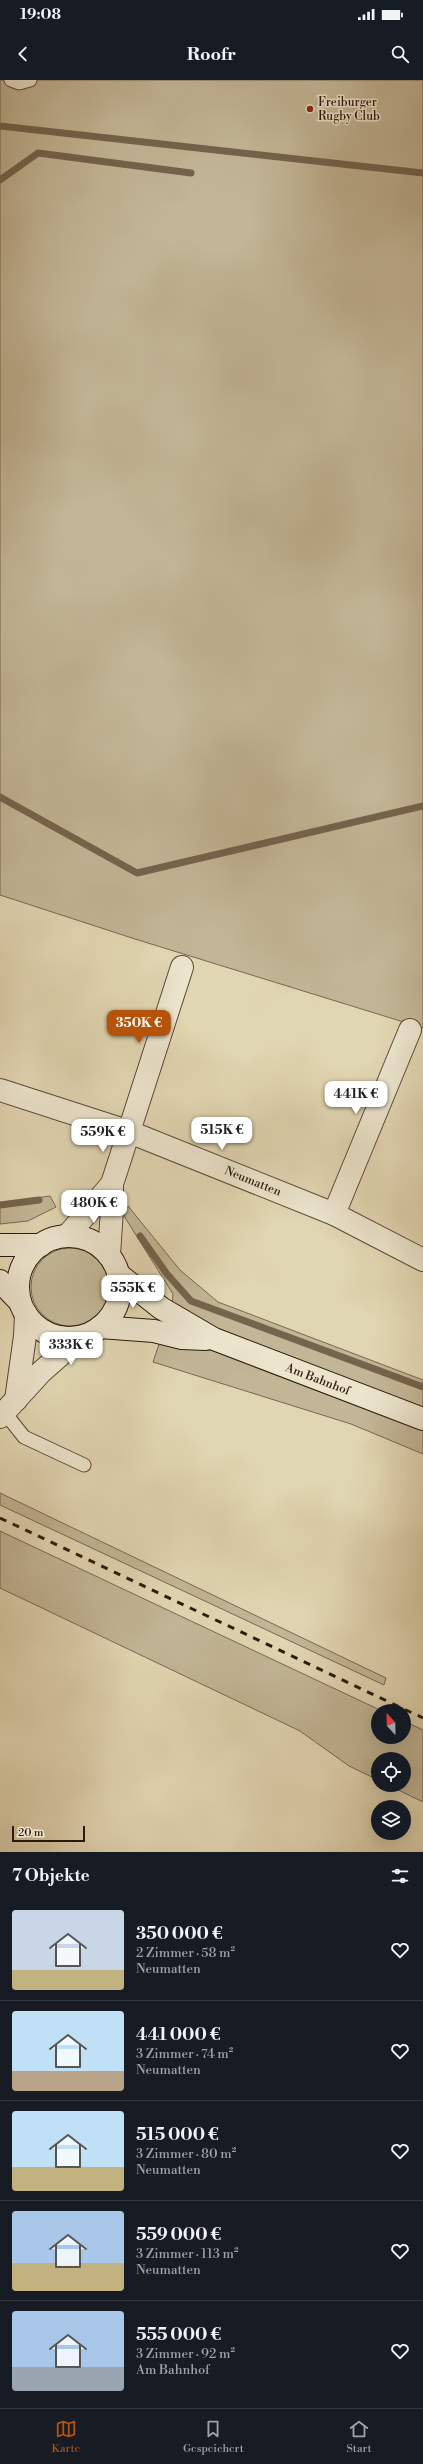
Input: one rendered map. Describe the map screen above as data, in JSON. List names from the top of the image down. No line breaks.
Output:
{"streets":{"street":["Neumatten","Am Bahnhof"]},"places":["Freiburger Rugby Club"],"scale_bar":"20 m","north":"top","page":{"status":"19:08","header":"Roofr","price":["350K €","441K €","515K €","559K €","480K €","555K €","333K €"],"scale":"20 m","heading":"7 Objekte","list":[{"name":"350 000 €","note":"2 Zimmer · 58 m² · Neumatten"},{"name":"441 000 €","note":"3 Zimmer · 74 m² · Neumatten"},{"name":"515 000 €","note":"3 Zimmer · 80 m² · Neumatten"},{"name":"559 000 €","note":"3 Zimmer · 113 m² · Neumatten"},{"name":"555 000 €","note":"3 Zimmer · 92 m² · Am Bahnhof"}],"tabs":["Karte","Gespeichert","Start"]}}
